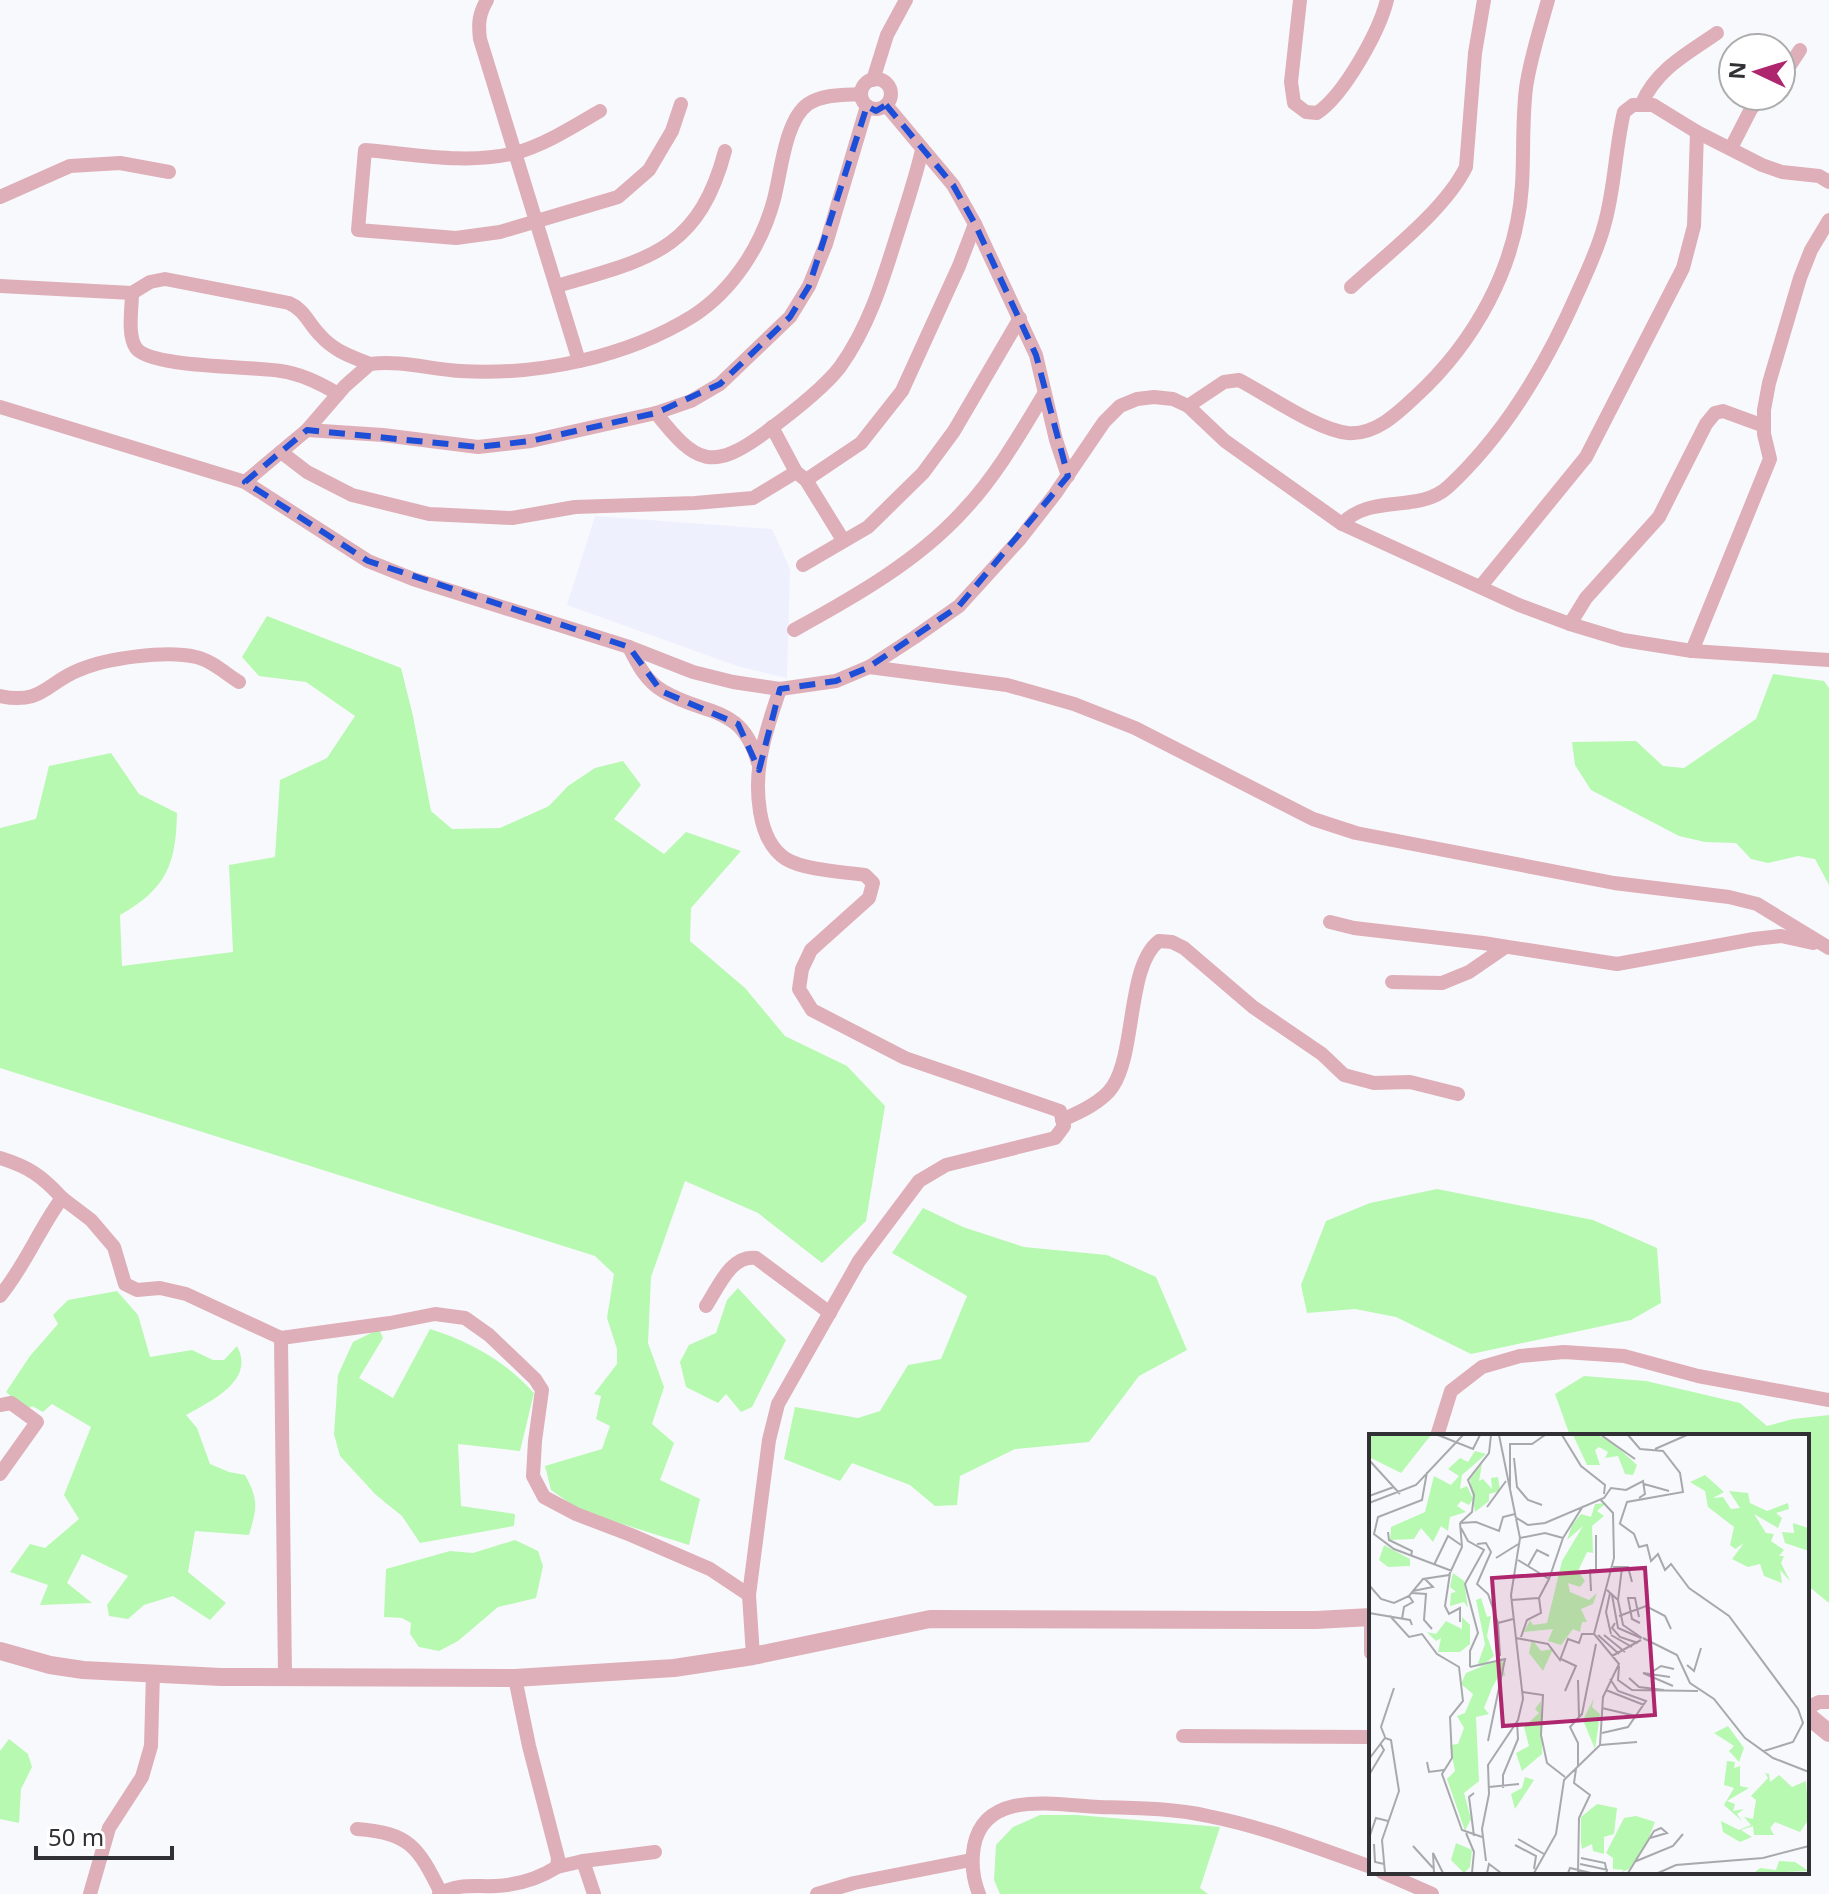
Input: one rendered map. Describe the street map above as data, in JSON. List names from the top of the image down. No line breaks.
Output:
{"scale_bar":"50 m","north":"left"}
